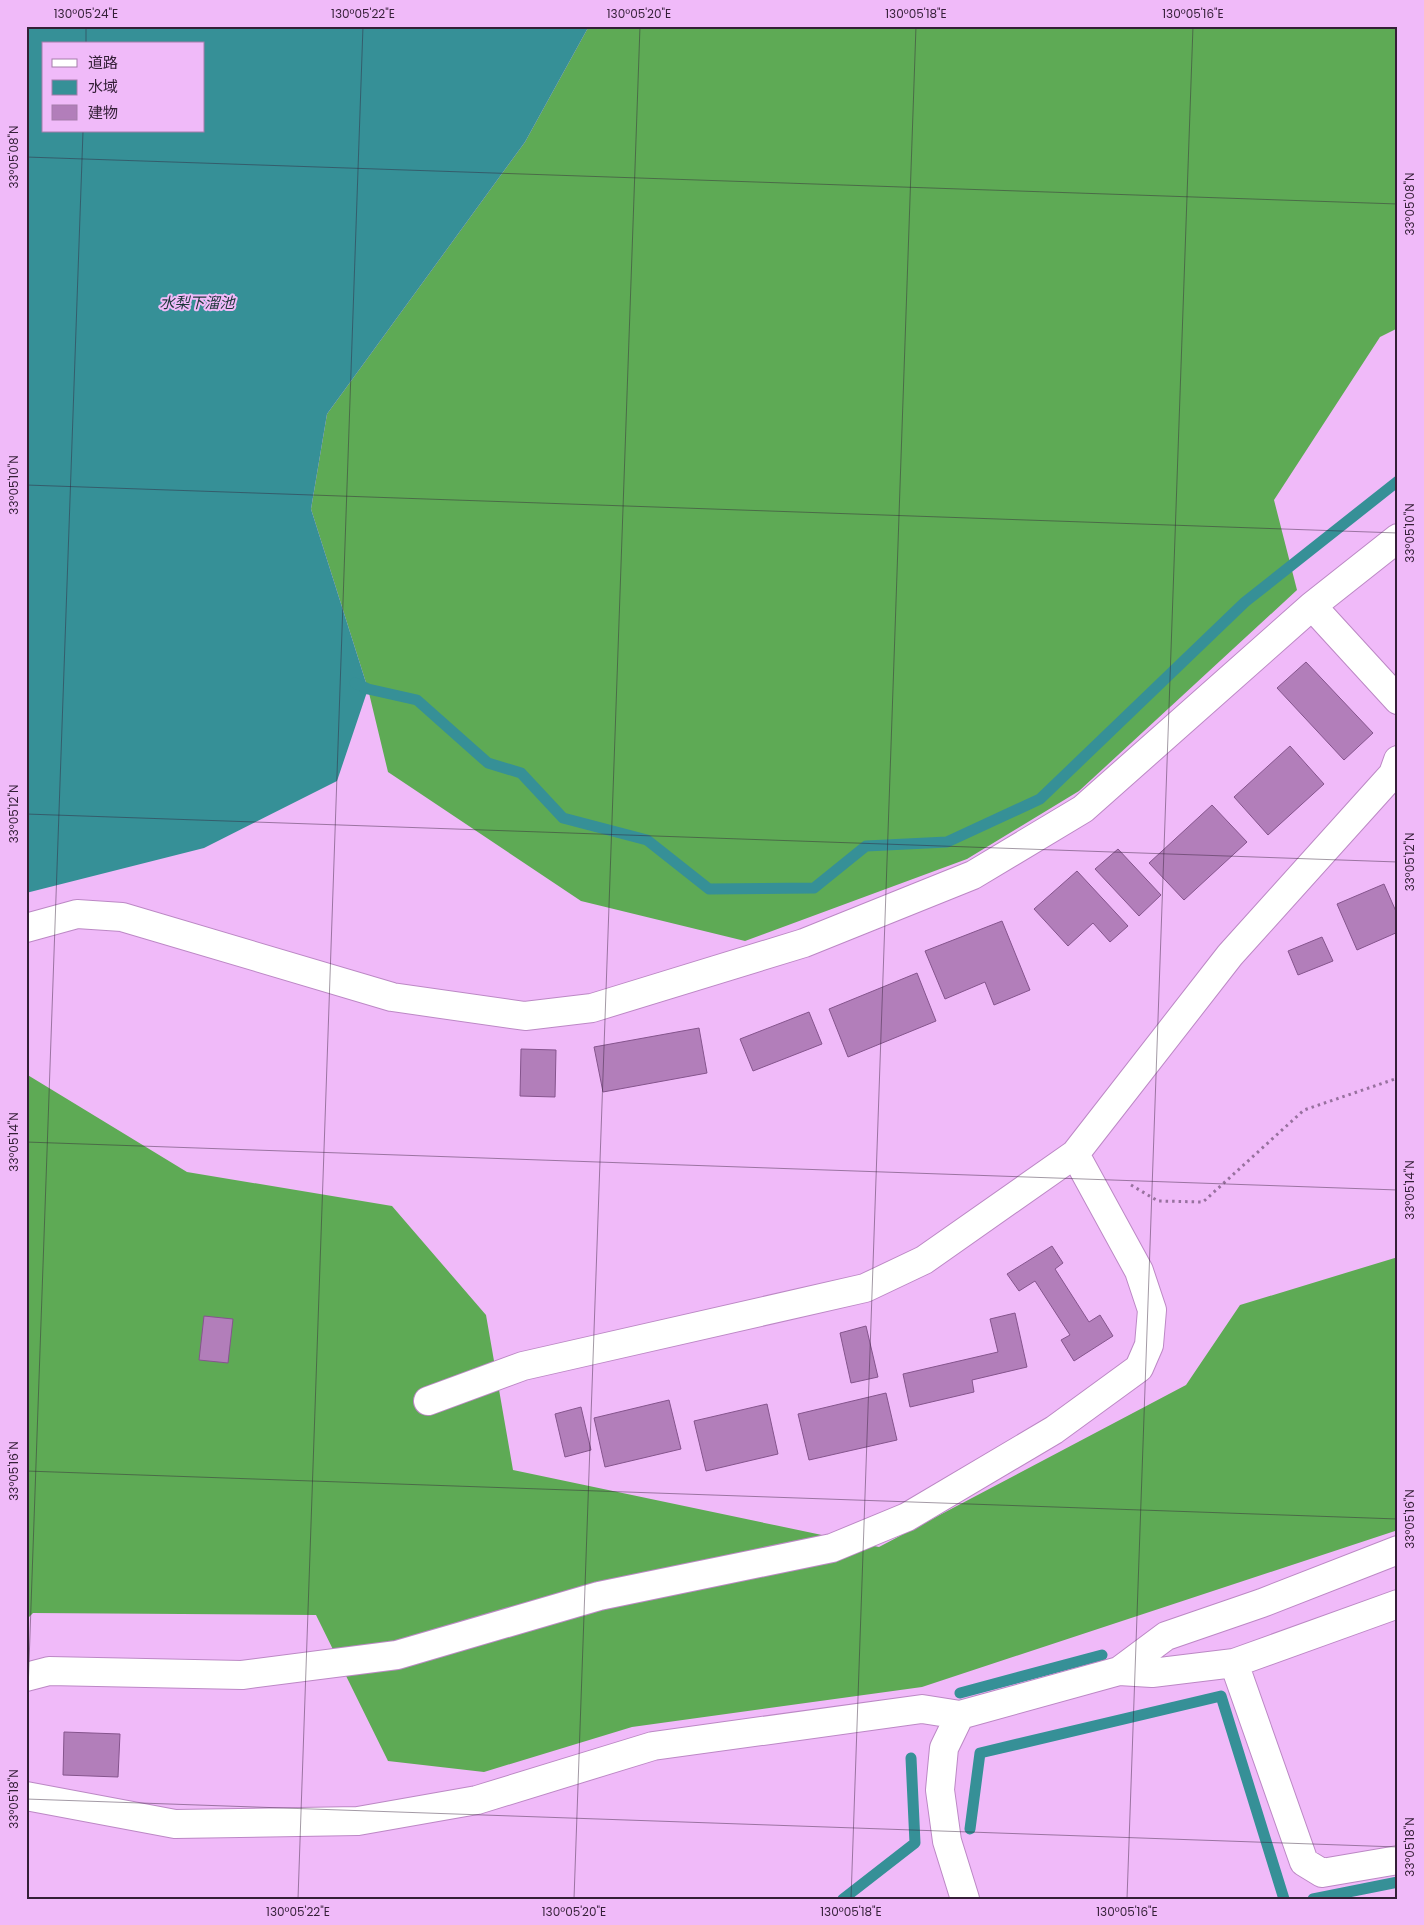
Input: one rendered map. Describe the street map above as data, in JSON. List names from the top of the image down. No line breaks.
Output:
{"water":["水梨下溜池"],"legend":["道路","水域","建物"],"coordinates":["130°05'24\"E","130°05'22\"E","130°05'20\"E","130°05'18\"E","130°05'16\"E","33°05'08\"N","33°05'10\"N","33°05'12\"N","33°05'14\"N","33°05'16\"N","33°05'18\"N"]}
